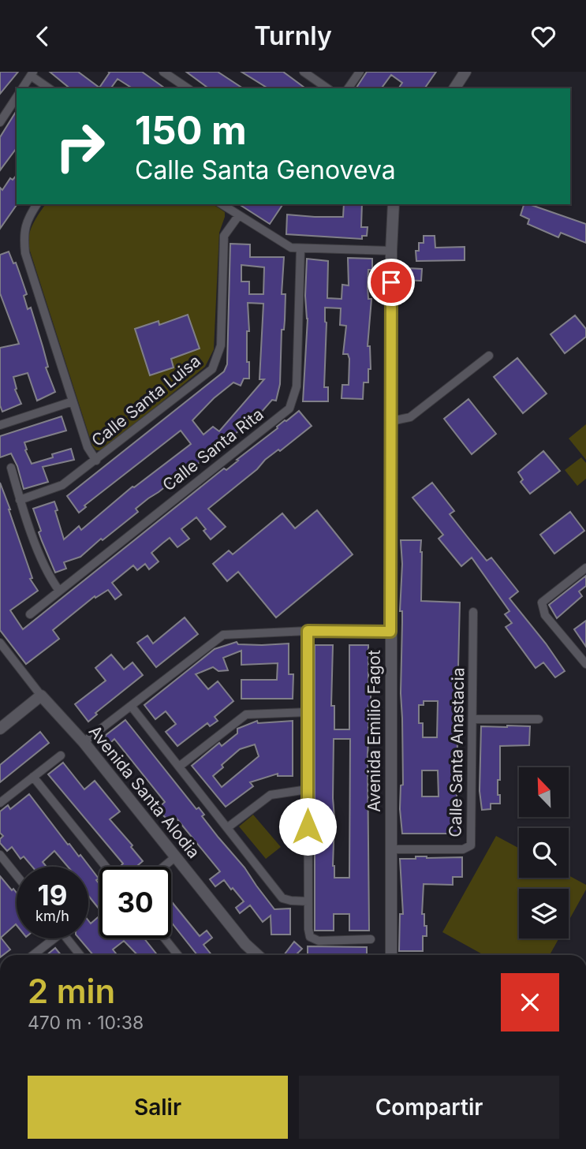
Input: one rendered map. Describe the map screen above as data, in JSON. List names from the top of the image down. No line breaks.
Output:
{"streets":{"street":["Calle Santa Luisa","Calle Santa Rita","Avenida Emilio Fagot","Calle Santa Anastacia","Avenida Santa Alodia"]},"crossings":[["Avenida Emilio Fagot","Calle Santa Anastacia"]],"north":"top left","page":{"header":"Turnly","turn":["150 m","Calle Santa Genoveva"],"speed":"19 km/h","limit":"30","heading":["2 min","470 m · 10:38"],"buttons":["Salir","Compartir"]}}
